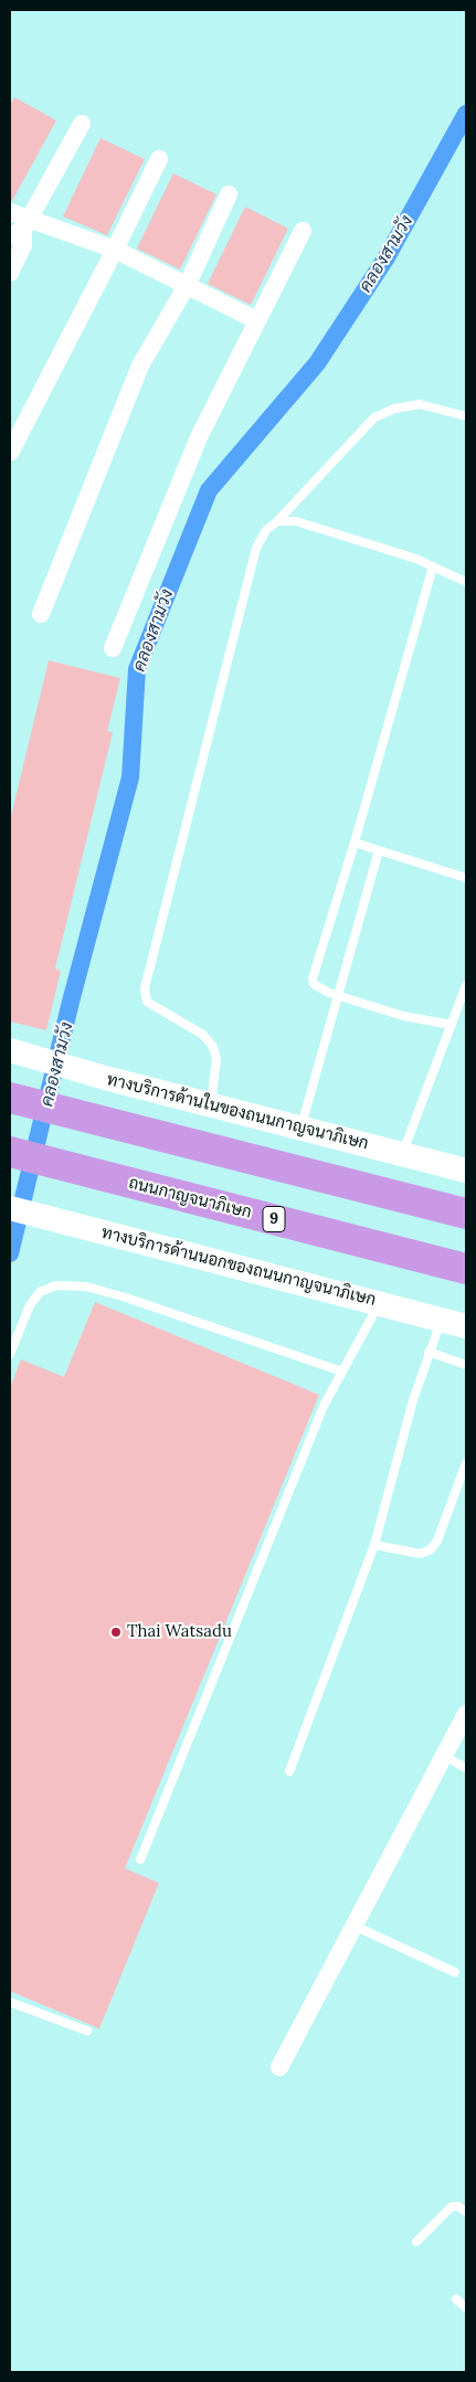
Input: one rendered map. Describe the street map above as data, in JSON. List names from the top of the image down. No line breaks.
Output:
{"streets":{"highway":["ถนนกาญจนาภิเษก","9"],"main road":["ทางบริการด้านในของถนนกาญจนาภิเษก","ทางบริการด้านนอกของถนนกาญจนาภิเษก"]},"water":["คลองสามวัง"],"places":["Thai Watsadu"]}
